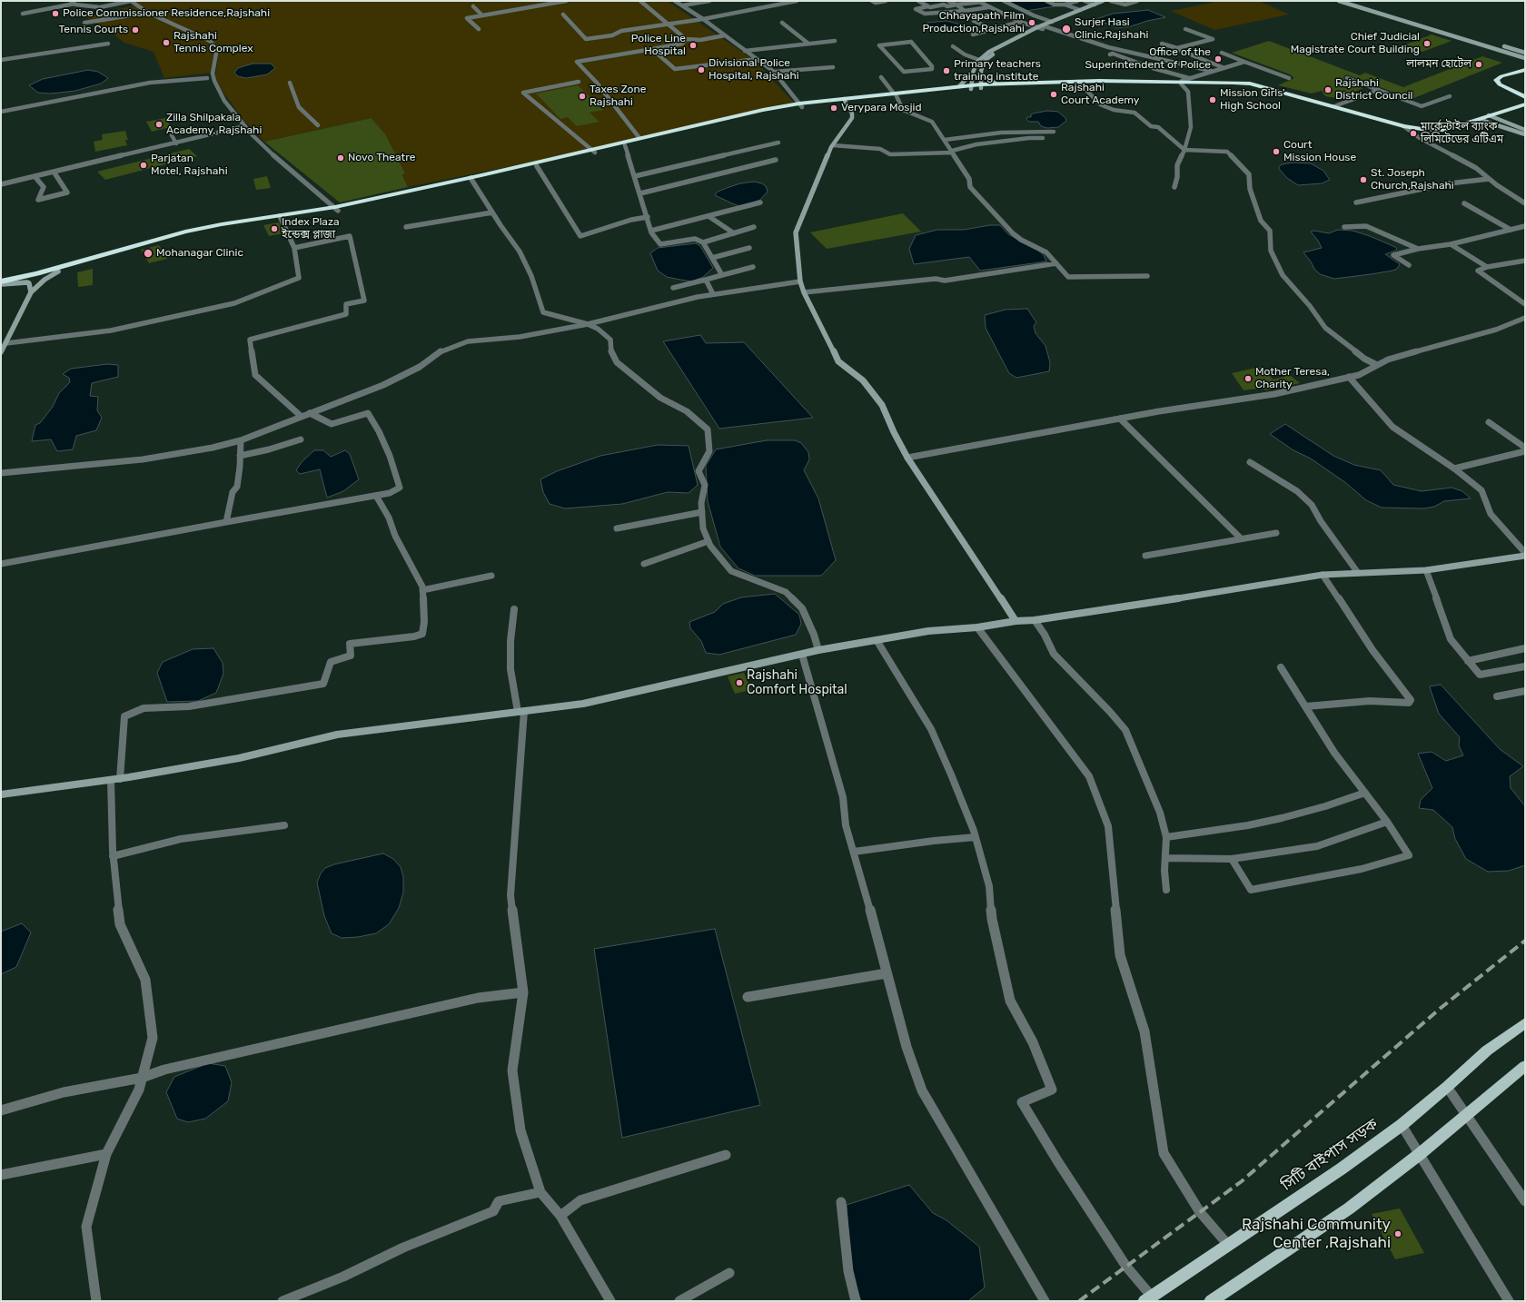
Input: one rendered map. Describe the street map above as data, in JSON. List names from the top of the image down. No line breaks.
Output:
{"streets":{"main road":["সিটি বাইপাস সড়ক"]},"places":["Police Commissioner Residence,Rajshahi","Chhayapath Film Production,Rajshahi","Surjer Hasi Clinic,Rajshahi","Tennis Courts","Rajshahi Tennis Complex","Chief Judicial Magistrate Court Building","Police Line Hospital","Office of the Superintendent of Police","লালমন হোটেল","Divisional Police Hospital, Rajshahi","Primary teachers training institute","Rajshahi District Council","Rajshahi Court Academy","Taxes Zone Rajshahi","Mission Girls' High School","Verypara Mosjid","Zilla Shilpakala Academy, Rajshahi","মার্কেন্টাইল ব্যাংক লিমিটেডের এটিএম","Court Mission House","Novo Theatre","Parjatan Motel, Rajshahi","St. Joseph Church,Rajshahi","Index Plaza ইন্ডেক্স প্লাজা","Mohanagar Clinic","Mother Teresa, Charity","Rajshahi Comfort Hospital","Rajshahi Community Center ,Rajshahi"]}
